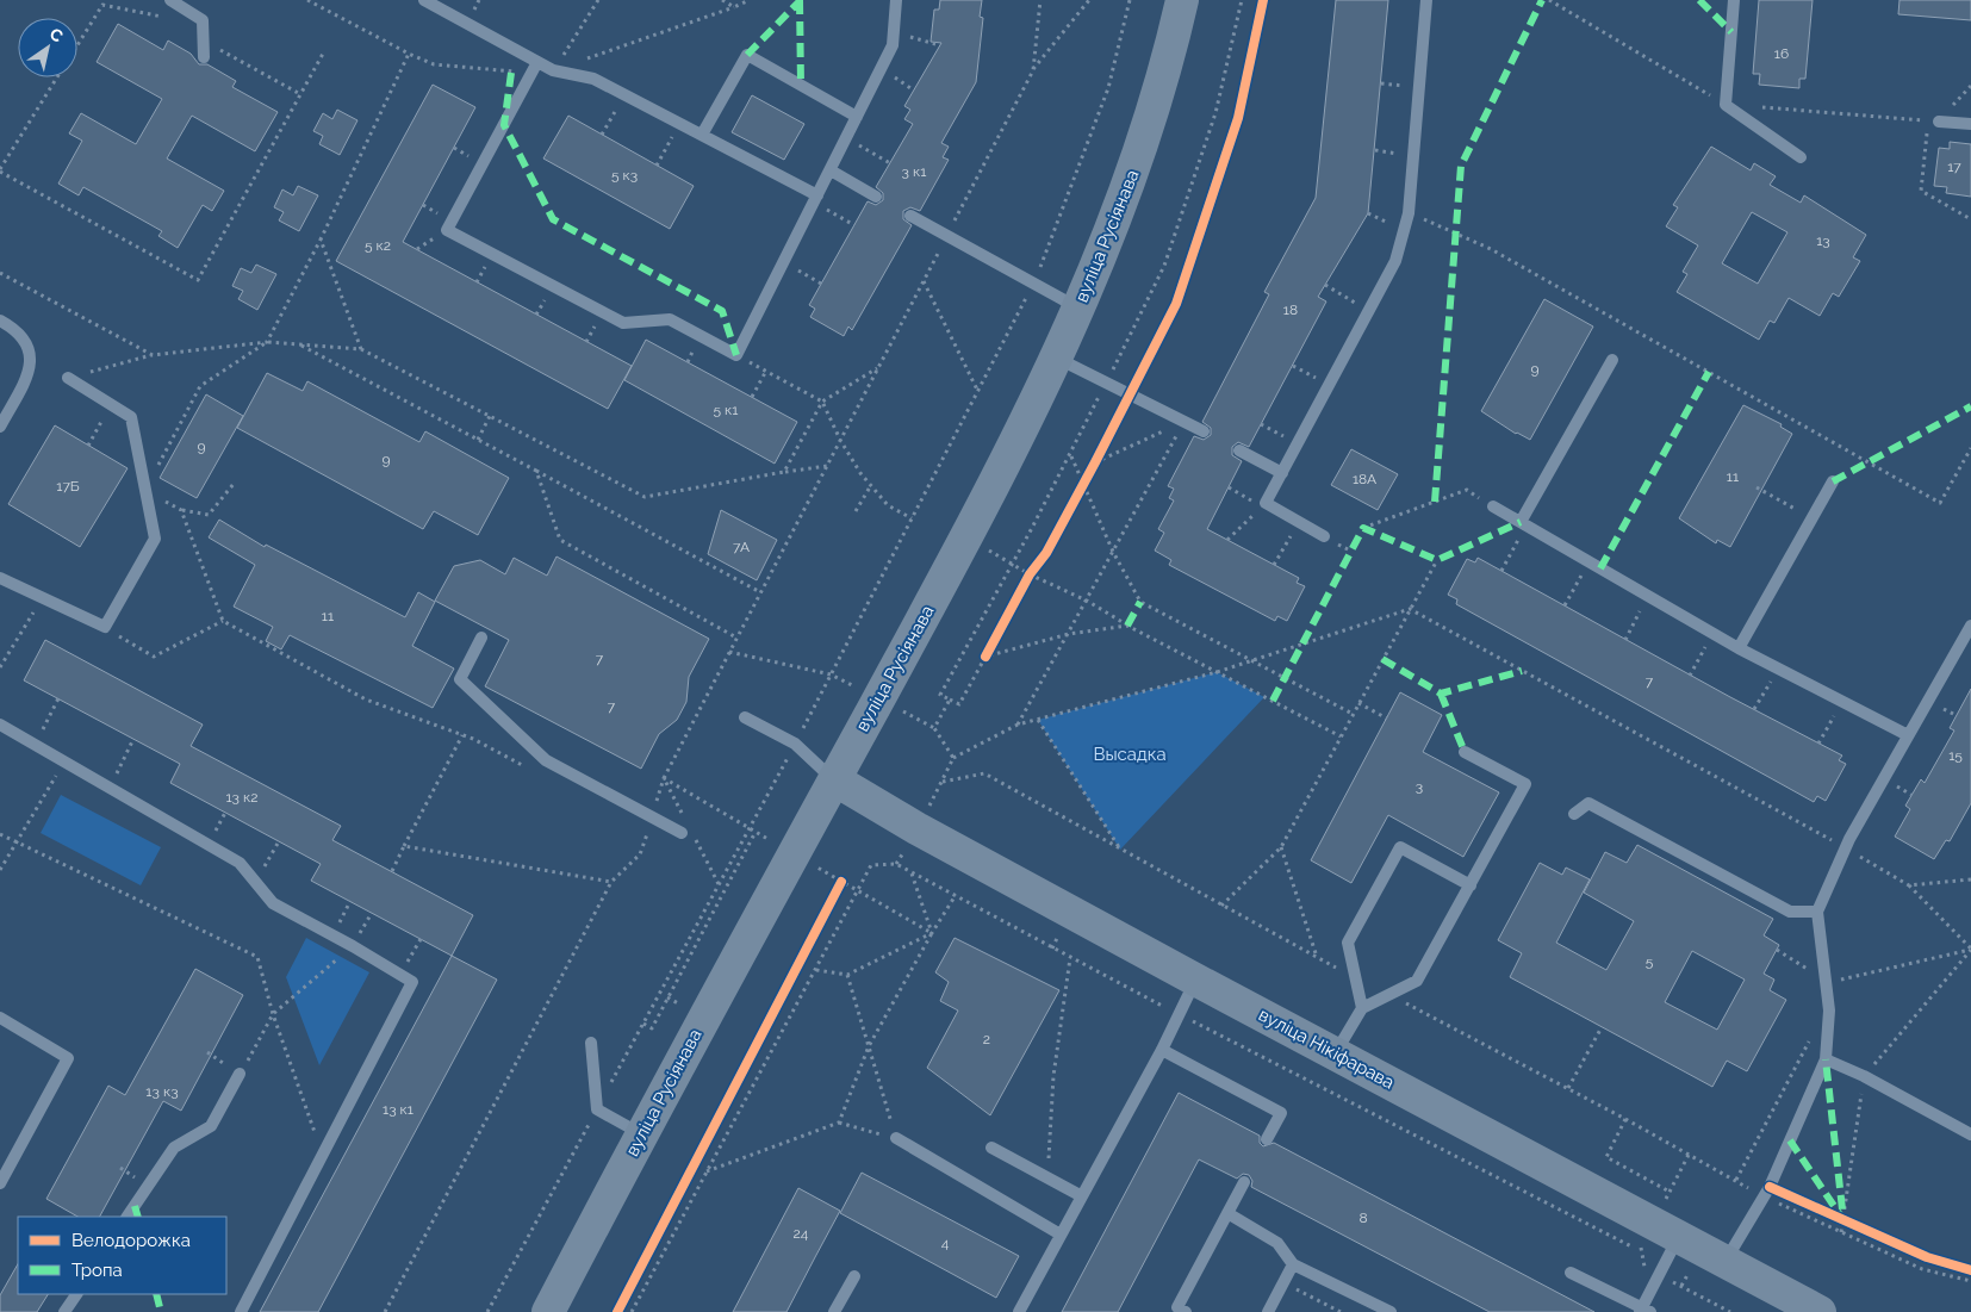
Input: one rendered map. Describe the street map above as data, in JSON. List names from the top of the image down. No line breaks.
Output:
{"streets":{"main road":["вуліца Русіянава","вуліца Нікіфарава"]},"crossings":[["вуліца Русіянава","вуліца Нікіфарава"]],"parks":["Высадка"],"house_numbers":["16","17","3 к1","5 к3","13","5 к2","18","9","5 к1","9","9","11","18А","17Б","7А","11","7","7","7","15","3","13 к2","5","2","13 к3","13 к1","8","24","4"],"legend":["Велодорожка","Тропа"],"north":"top right"}
